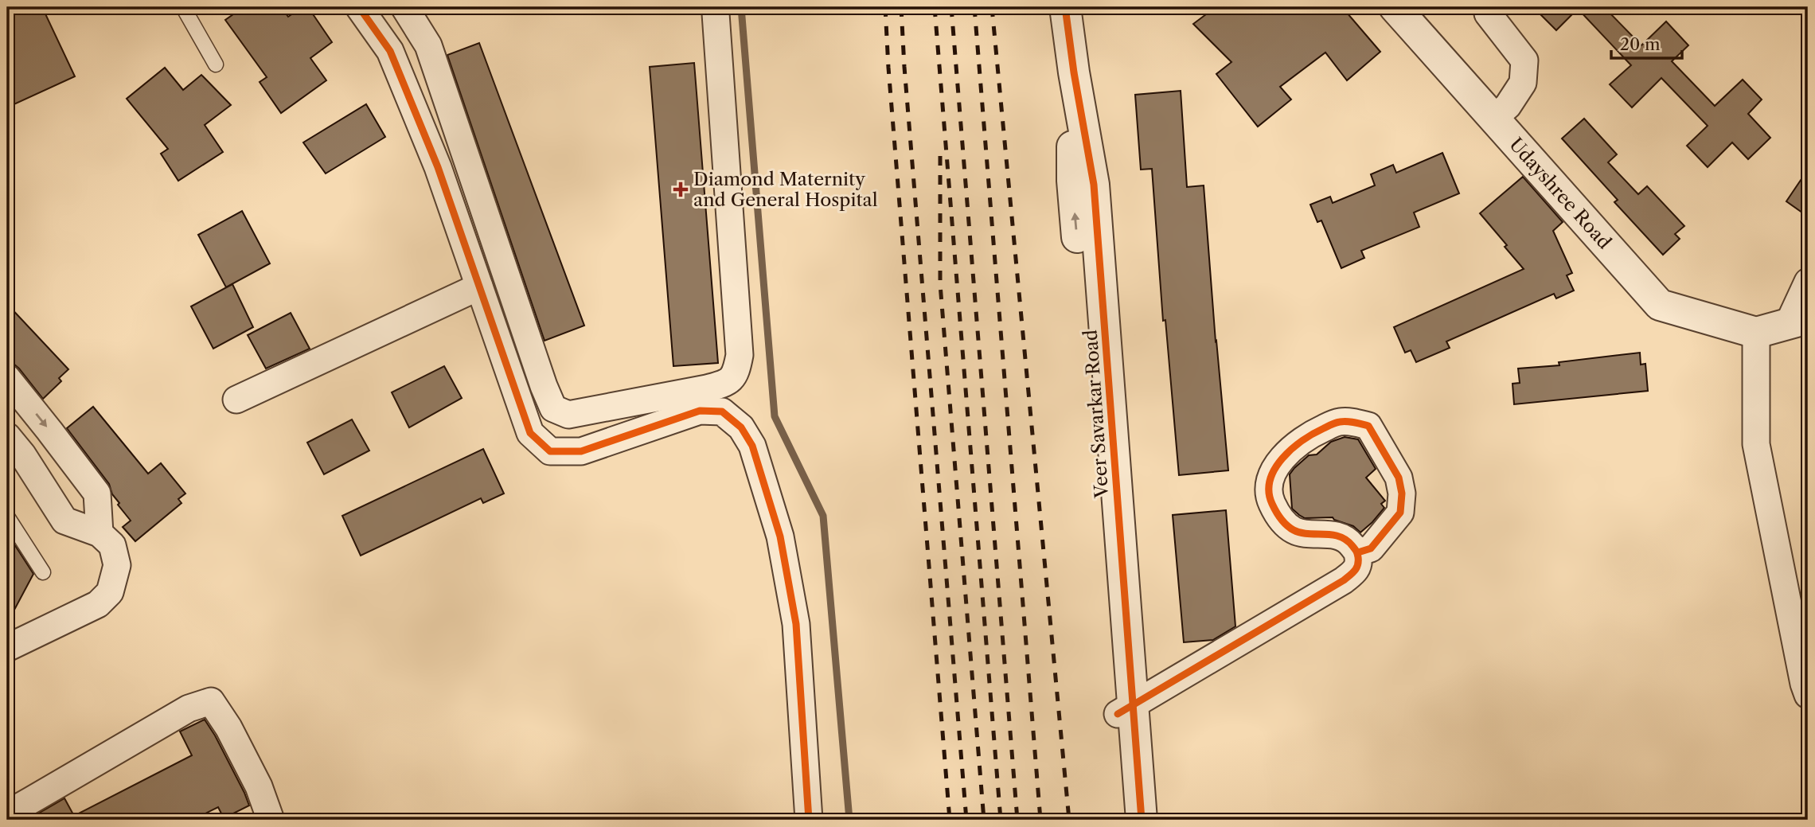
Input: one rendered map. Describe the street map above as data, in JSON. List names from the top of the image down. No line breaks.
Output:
{"streets":{"street":["Udayshree Road","Veer Savarkar Road"]},"places":{"health":["Diamond Maternity and General Hospital"]},"scale_bar":"20 m"}
